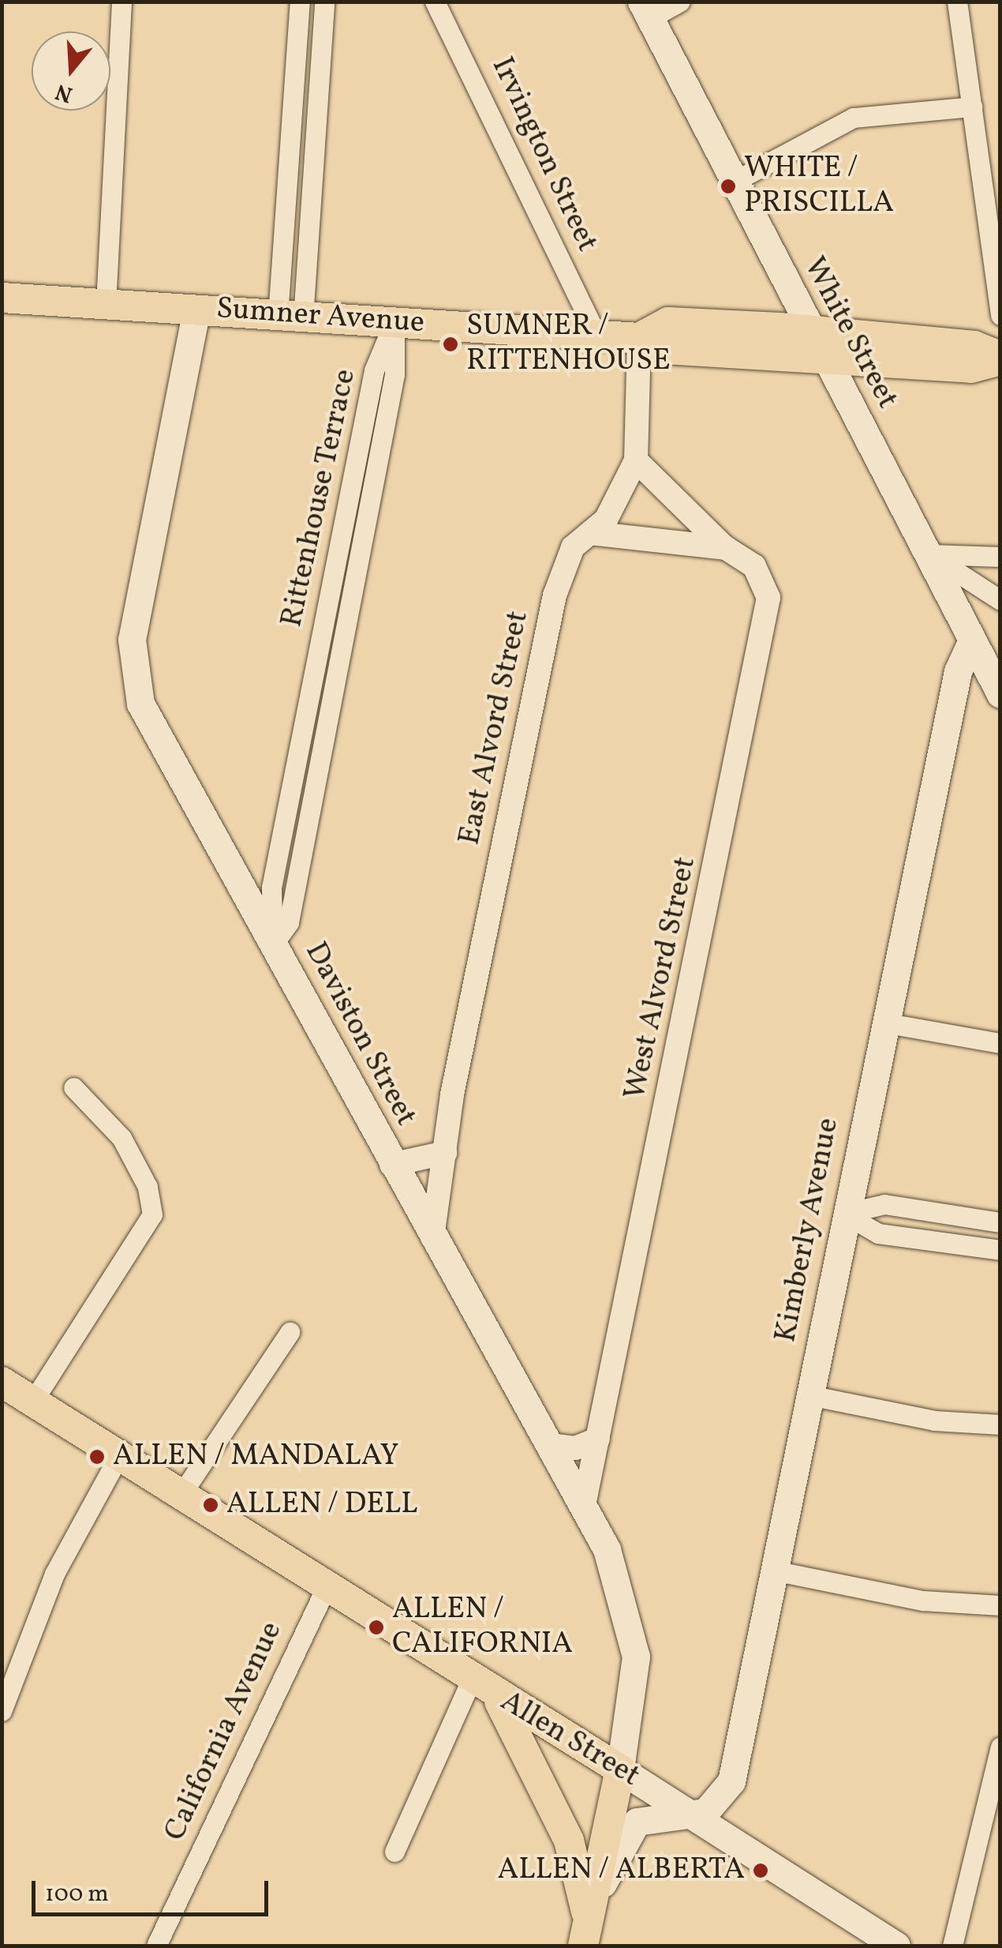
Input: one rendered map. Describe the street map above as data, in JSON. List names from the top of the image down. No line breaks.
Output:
{"streets":{"main road":["Sumner Avenue","White Street","Daviston Street","Kimberly Avenue","Allen Street"],"street":["Irvington Street","Rittenhouse Terrace","East Alvord Street","West Alvord Street","California Avenue"]},"crossings":[["Irvington Street","Sumner Avenue"],["Sumner Avenue","White Street"],["Sumner Avenue","Rittenhouse Terrace"],["Sumner Avenue","East Alvord Street"],["Sumner Avenue","Daviston Street"],["White Street","Kimberly Avenue"],["Rittenhouse Terrace","Daviston Street"],["East Alvord Street","West Alvord Street"],["East Alvord Street","Daviston Street"],["West Alvord Street","Daviston Street"],["Daviston Street","Allen Street"],["Kimberly Avenue","Allen Street"],["California Avenue","Allen Street"]],"places":["WHITE / PRISCILLA","SUMNER / RITTENHOUSE","ALLEN / MANDALAY","ALLEN / DELL","ALLEN / CALIFORNIA","ALLEN / ALBERTA"],"scale_bar":"100 m","north":"bottom"}
